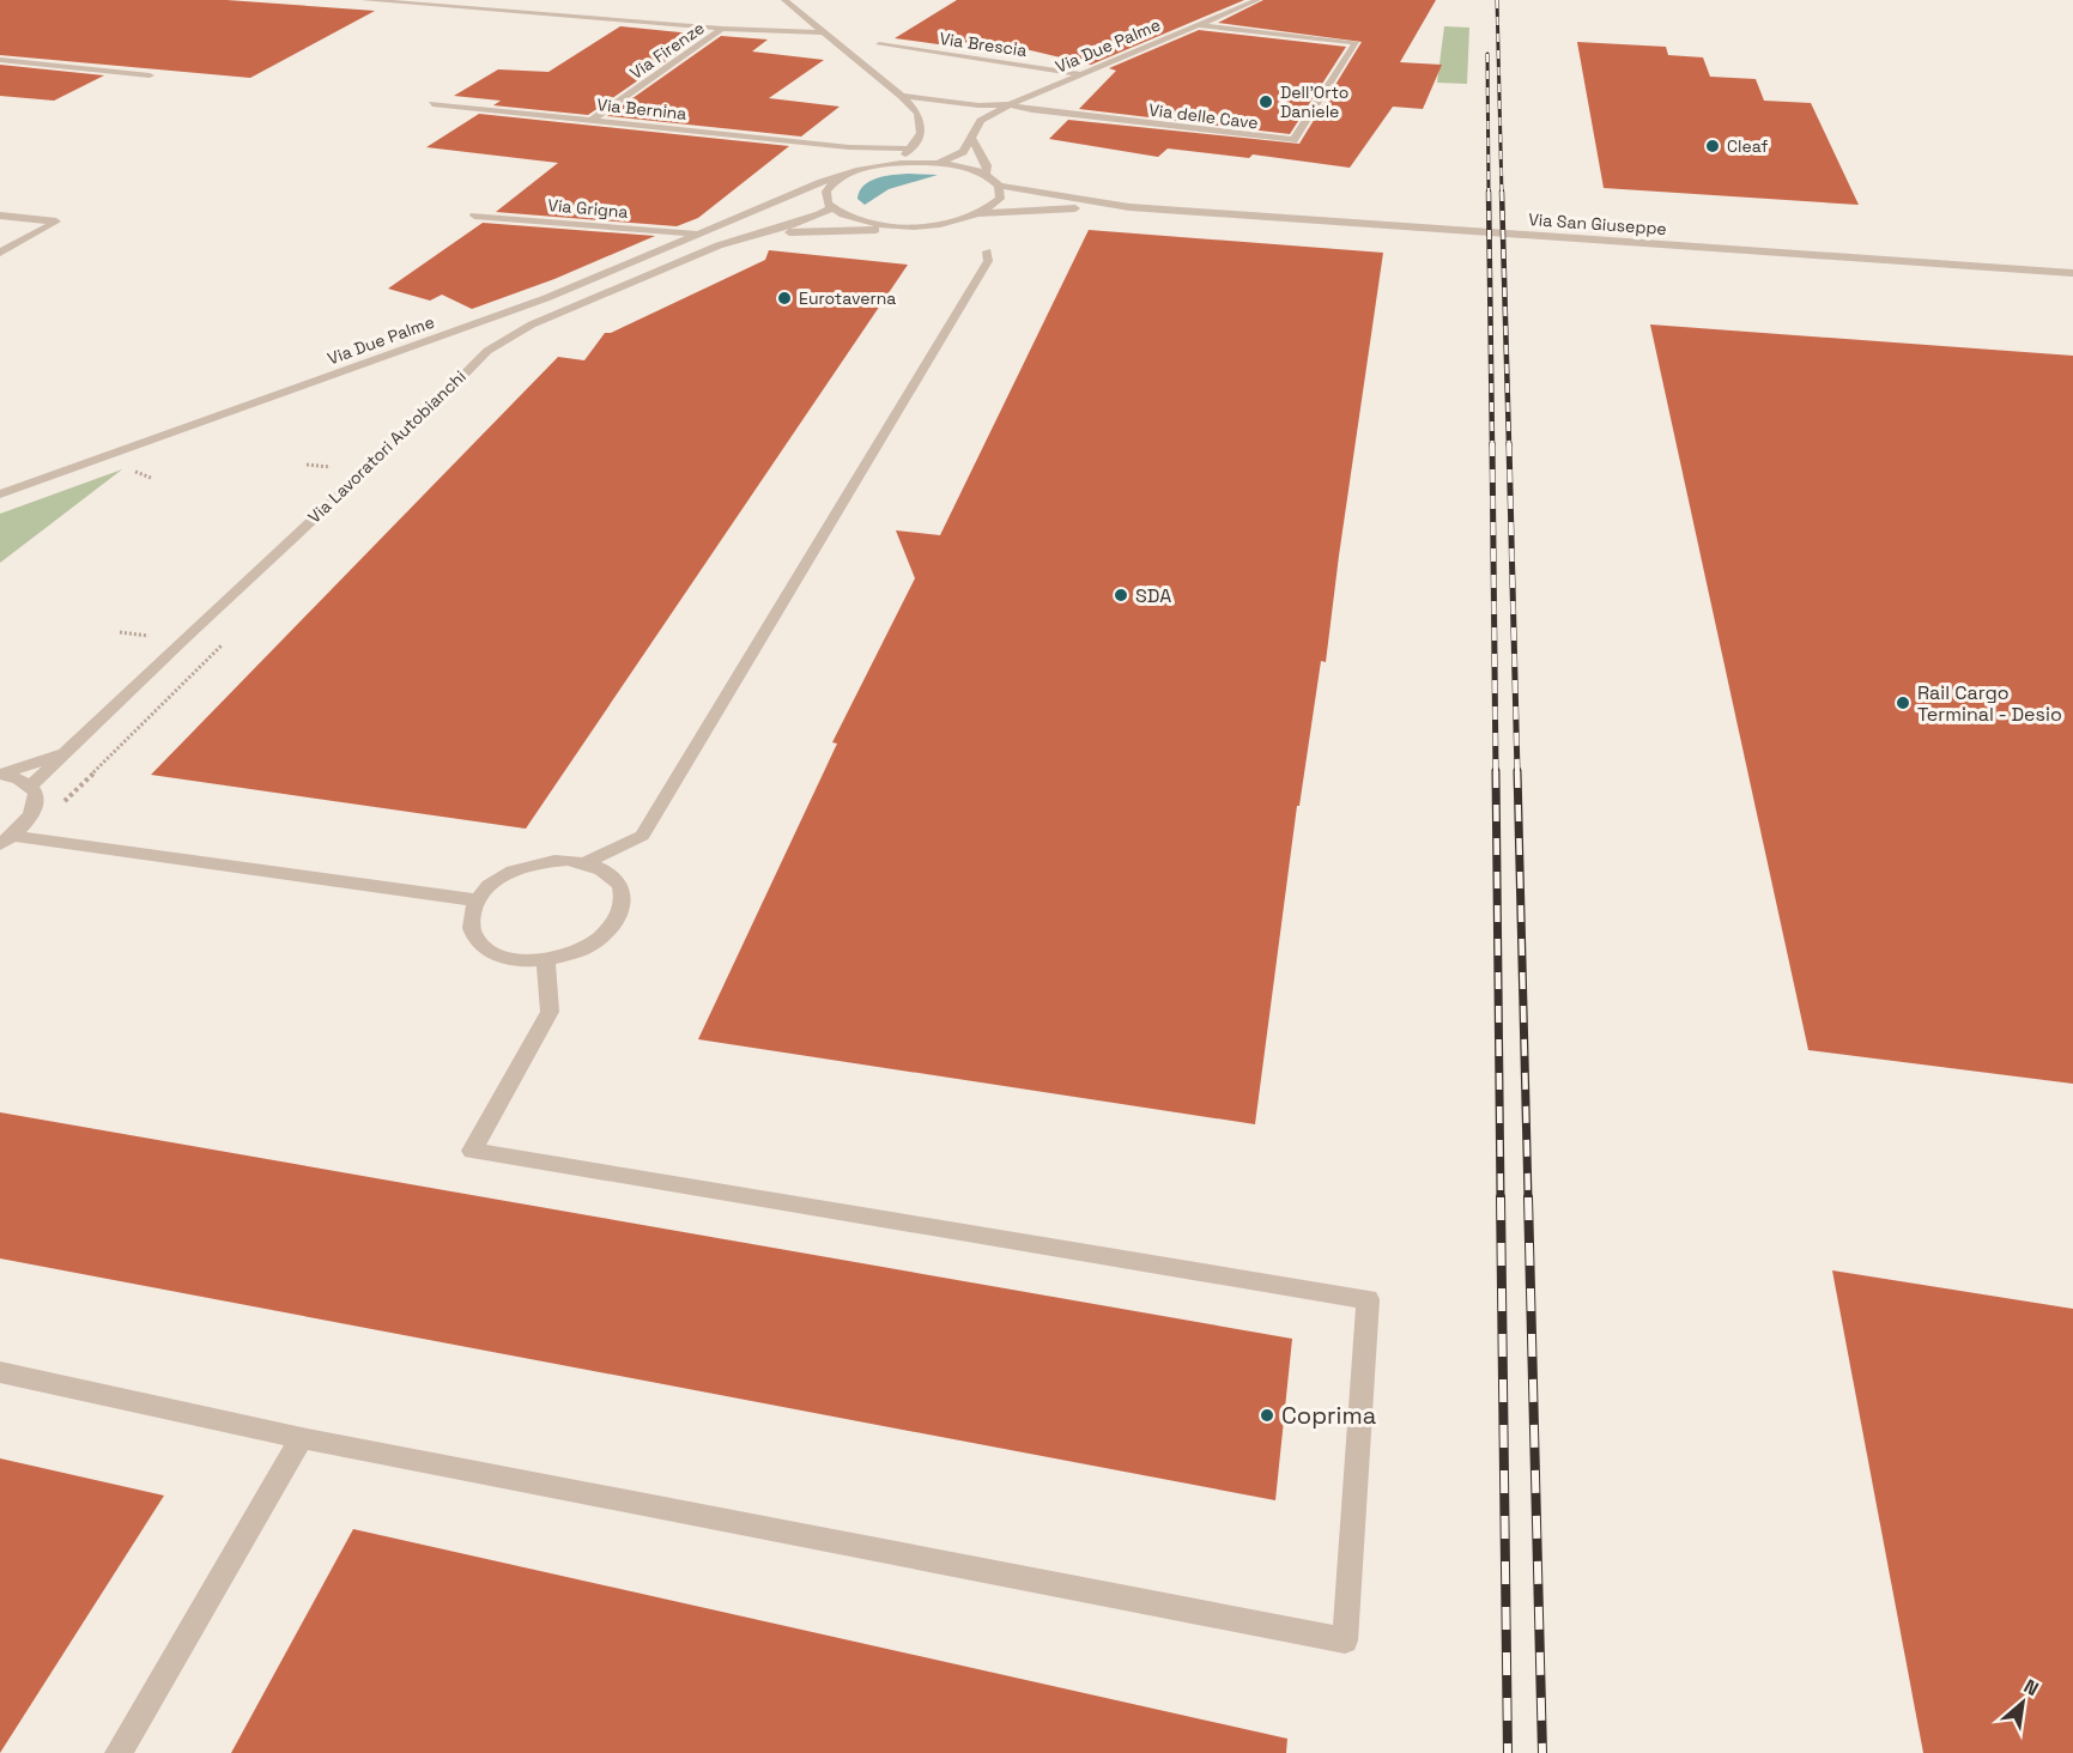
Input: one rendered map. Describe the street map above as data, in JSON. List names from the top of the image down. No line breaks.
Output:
{"streets":{"street":["Via Brescia","Via Due Palme","Via Firenze","Via Bernina","Via delle Cave","Via Grigna","Via San Giuseppe","Via Lavoratori Autobianchi"]},"crossings":[["Via Brescia","Via Due Palme"],["Via Due Palme","Via Bernina"],["Via Due Palme","Via delle Cave"],["Via Due Palme","Via Grigna"],["Via Due Palme","Via San Giuseppe"],["Via Due Palme","Via Lavoratori Autobianchi"],["Via Firenze","Via Bernina"],["Via San Giuseppe","Via Lavoratori Autobianchi"]],"places":["Dell'Orto Daniele","Cleaf","Eurotaverna","SDA","Rail Cargo Terminal - Desio","Coprima"],"north":"top right"}
